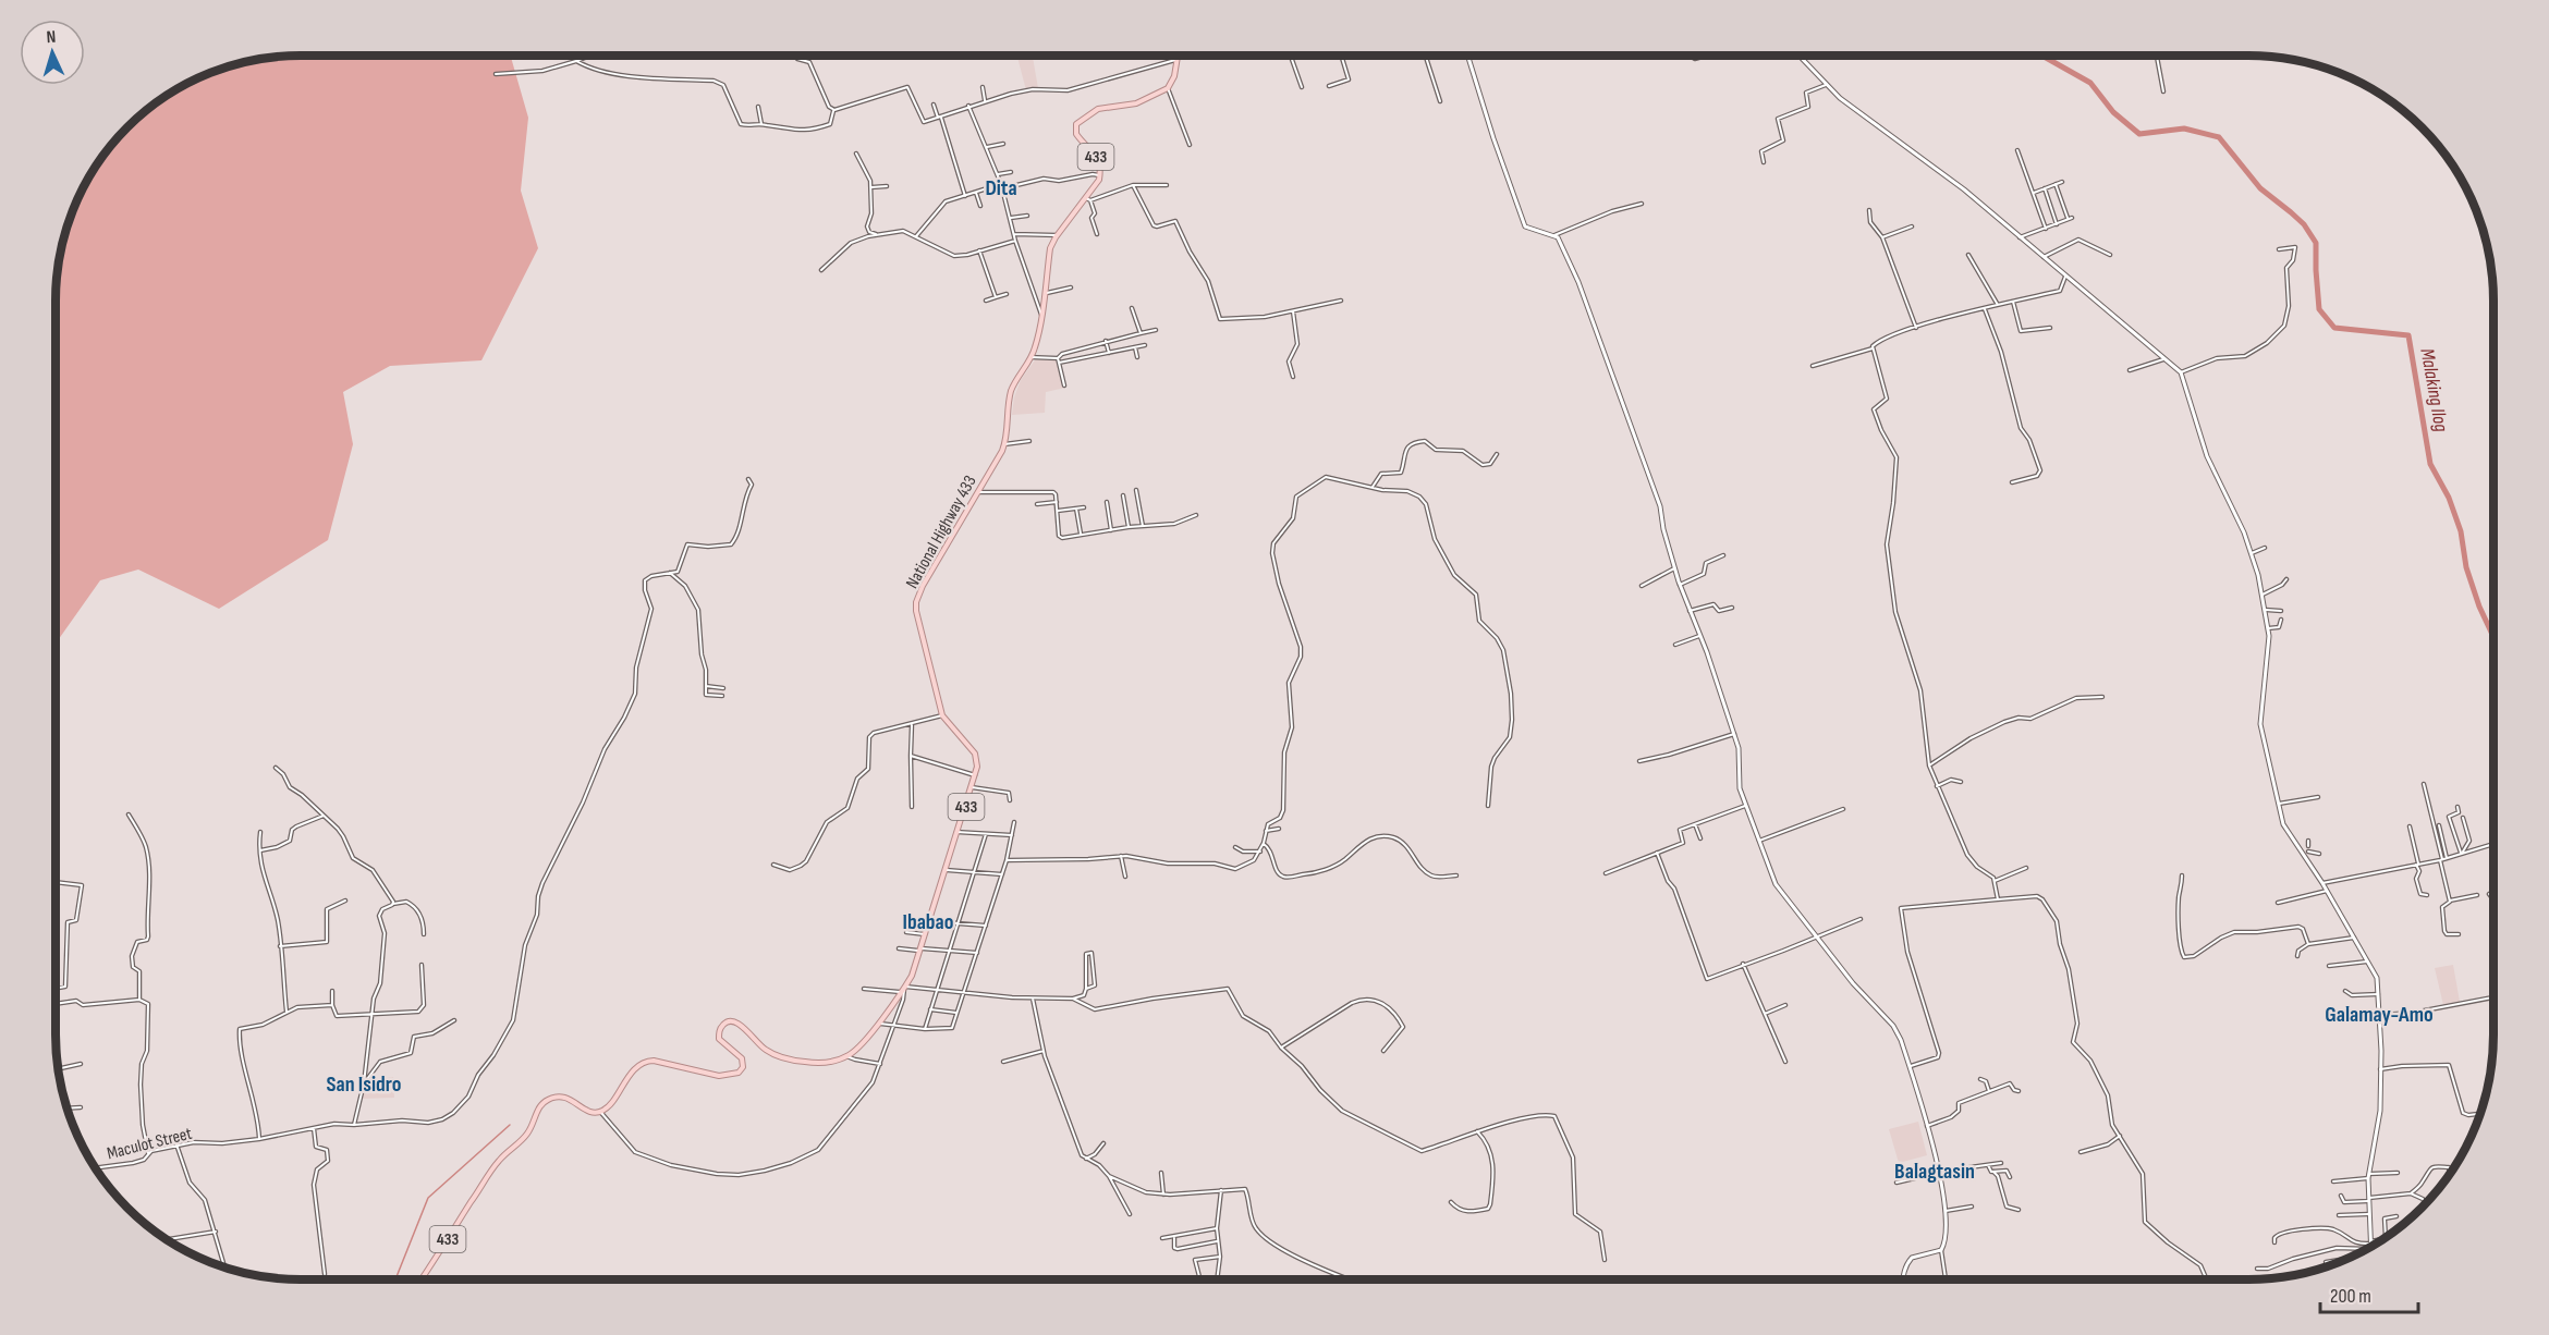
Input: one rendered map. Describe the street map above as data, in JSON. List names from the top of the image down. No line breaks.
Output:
{"streets":{"main road":["433","National Highway 433"],"street":["Maculot Street"]},"crossings":[["433","National Highway 433"]],"districts":["Dita","Ibabao","Galamay-Amo","San Isidro","Balagtasin"],"water":["Malaking Ilog"],"scale_bar":"200 m","north":"top"}
